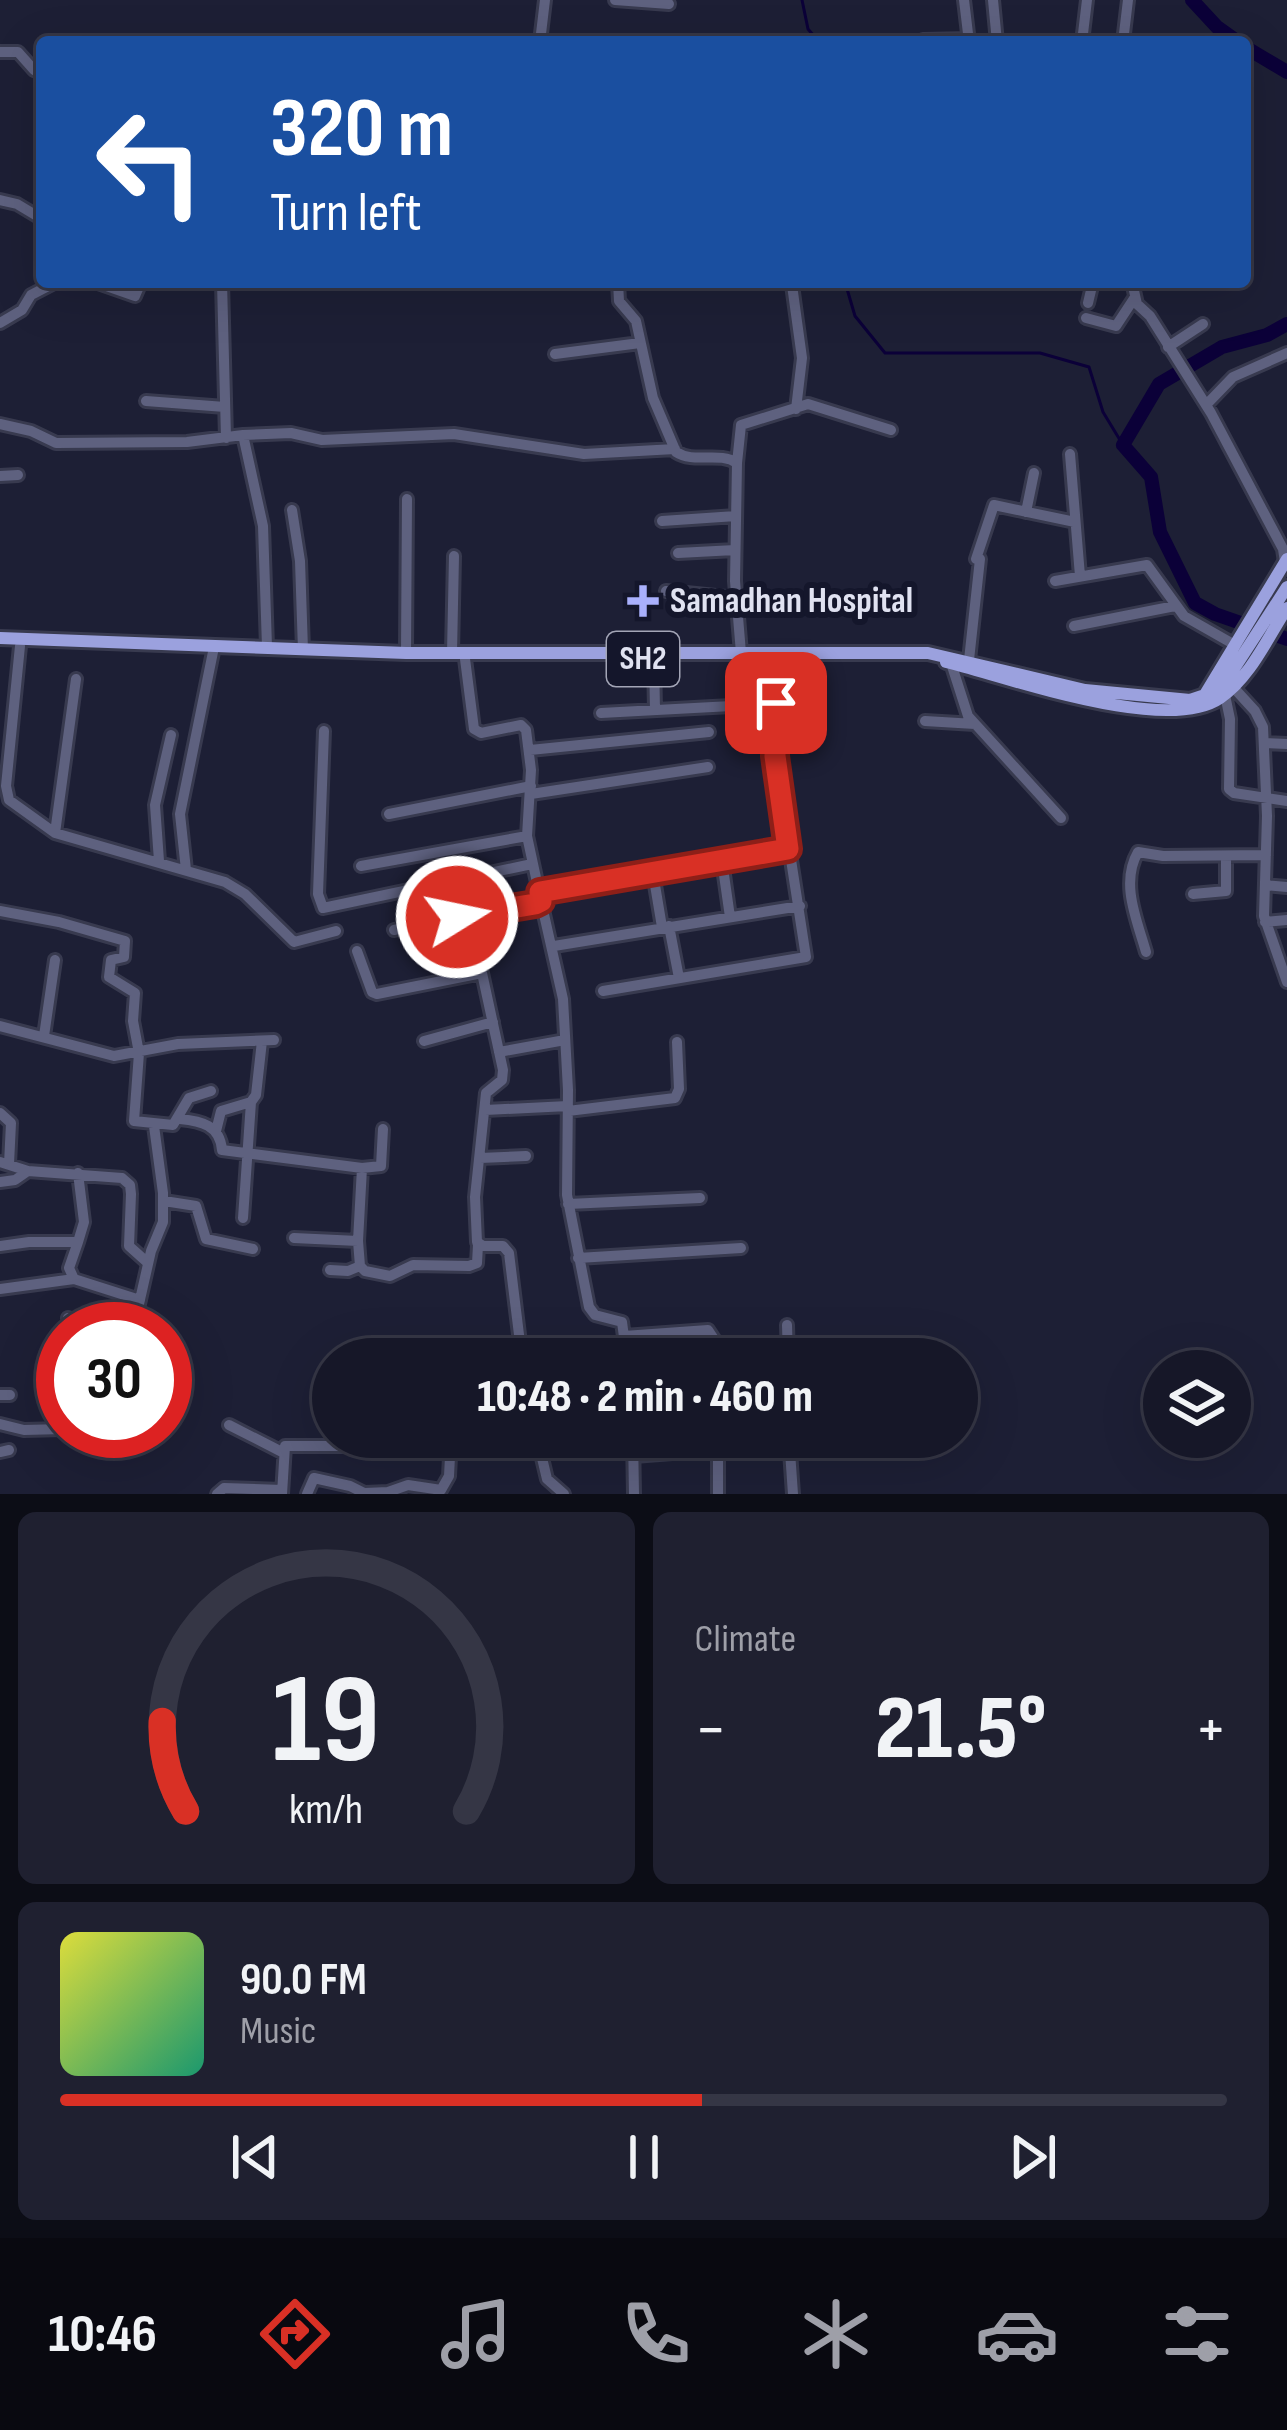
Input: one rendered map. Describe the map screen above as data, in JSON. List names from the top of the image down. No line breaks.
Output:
{"streets":{"main road":["SH2"]},"places":{"health":["Samadhan Hospital"]},"page":{"turn":["320 m","Turn left"],"limit":"30","trip":"10:48 · 2 min · 460 m","tile":"Climate","heat":["−","21.5°","+"],"song":["90.0 FM","Music"],"tabs":"10:46","gauge":["19","km/h"]}}
